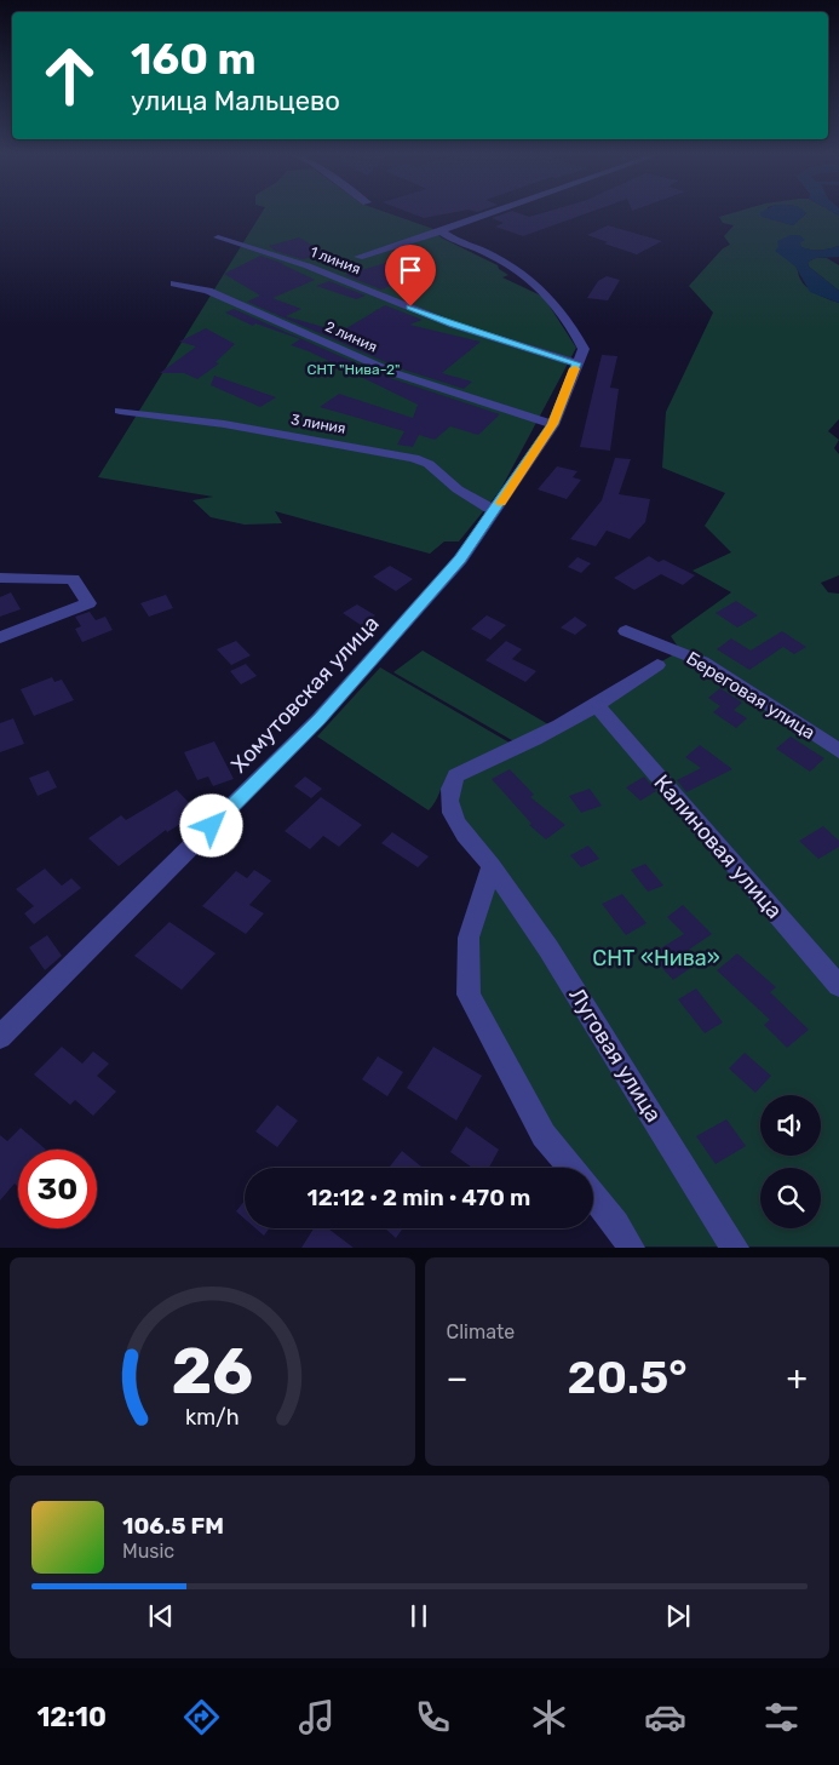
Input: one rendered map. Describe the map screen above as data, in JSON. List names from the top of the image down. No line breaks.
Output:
{"streets":{"street":["1 линия","2 линия","3 линия","Хомутовская улица","Береговая улица","Калиновая улица","Луговая улица"]},"crossings":[["1 линия","Хомутовская улица"],["2 линия","Хомутовская улица"],["3 линия","Хомутовская улица"],["Калиновая улица","Луговая улица"]],"parks":["СНТ \"Нива-2\"","СНТ «Нива»"],"page":{"turn":["160 m","улица Мальцево"],"limit":"30","trip":"12:12 · 2 min · 470 m","tile":"Climate","heat":["−","20.5°","+"],"song":["106.5 FM","Music"],"tabs":"12:10","gauge":["26","km/h"]}}
